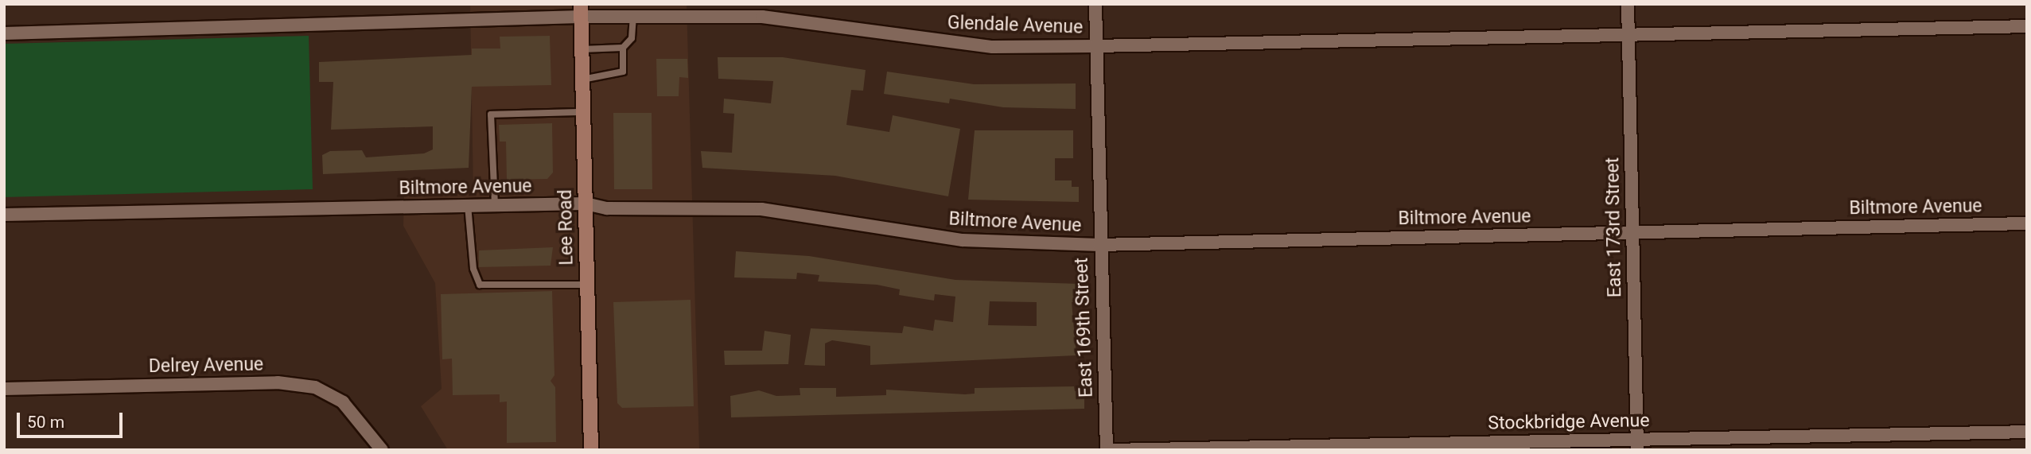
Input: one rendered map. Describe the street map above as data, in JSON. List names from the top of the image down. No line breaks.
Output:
{"streets":{"main road":["Lee Road"],"street":["Glendale Avenue","Biltmore Avenue","East 173rd Street","East 169th Street","Delrey Avenue","Stockbridge Avenue"]},"crossings":[["Glendale Avenue","Lee Road"],["Glendale Avenue","East 173rd Street"],["Glendale Avenue","East 169th Street"],["Biltmore Avenue","Lee Road"],["Biltmore Avenue","East 173rd Street"],["Biltmore Avenue","East 169th Street"],["East 173rd Street","Stockbridge Avenue"],["East 169th Street","Stockbridge Avenue"]],"scale_bar":"50 m"}
